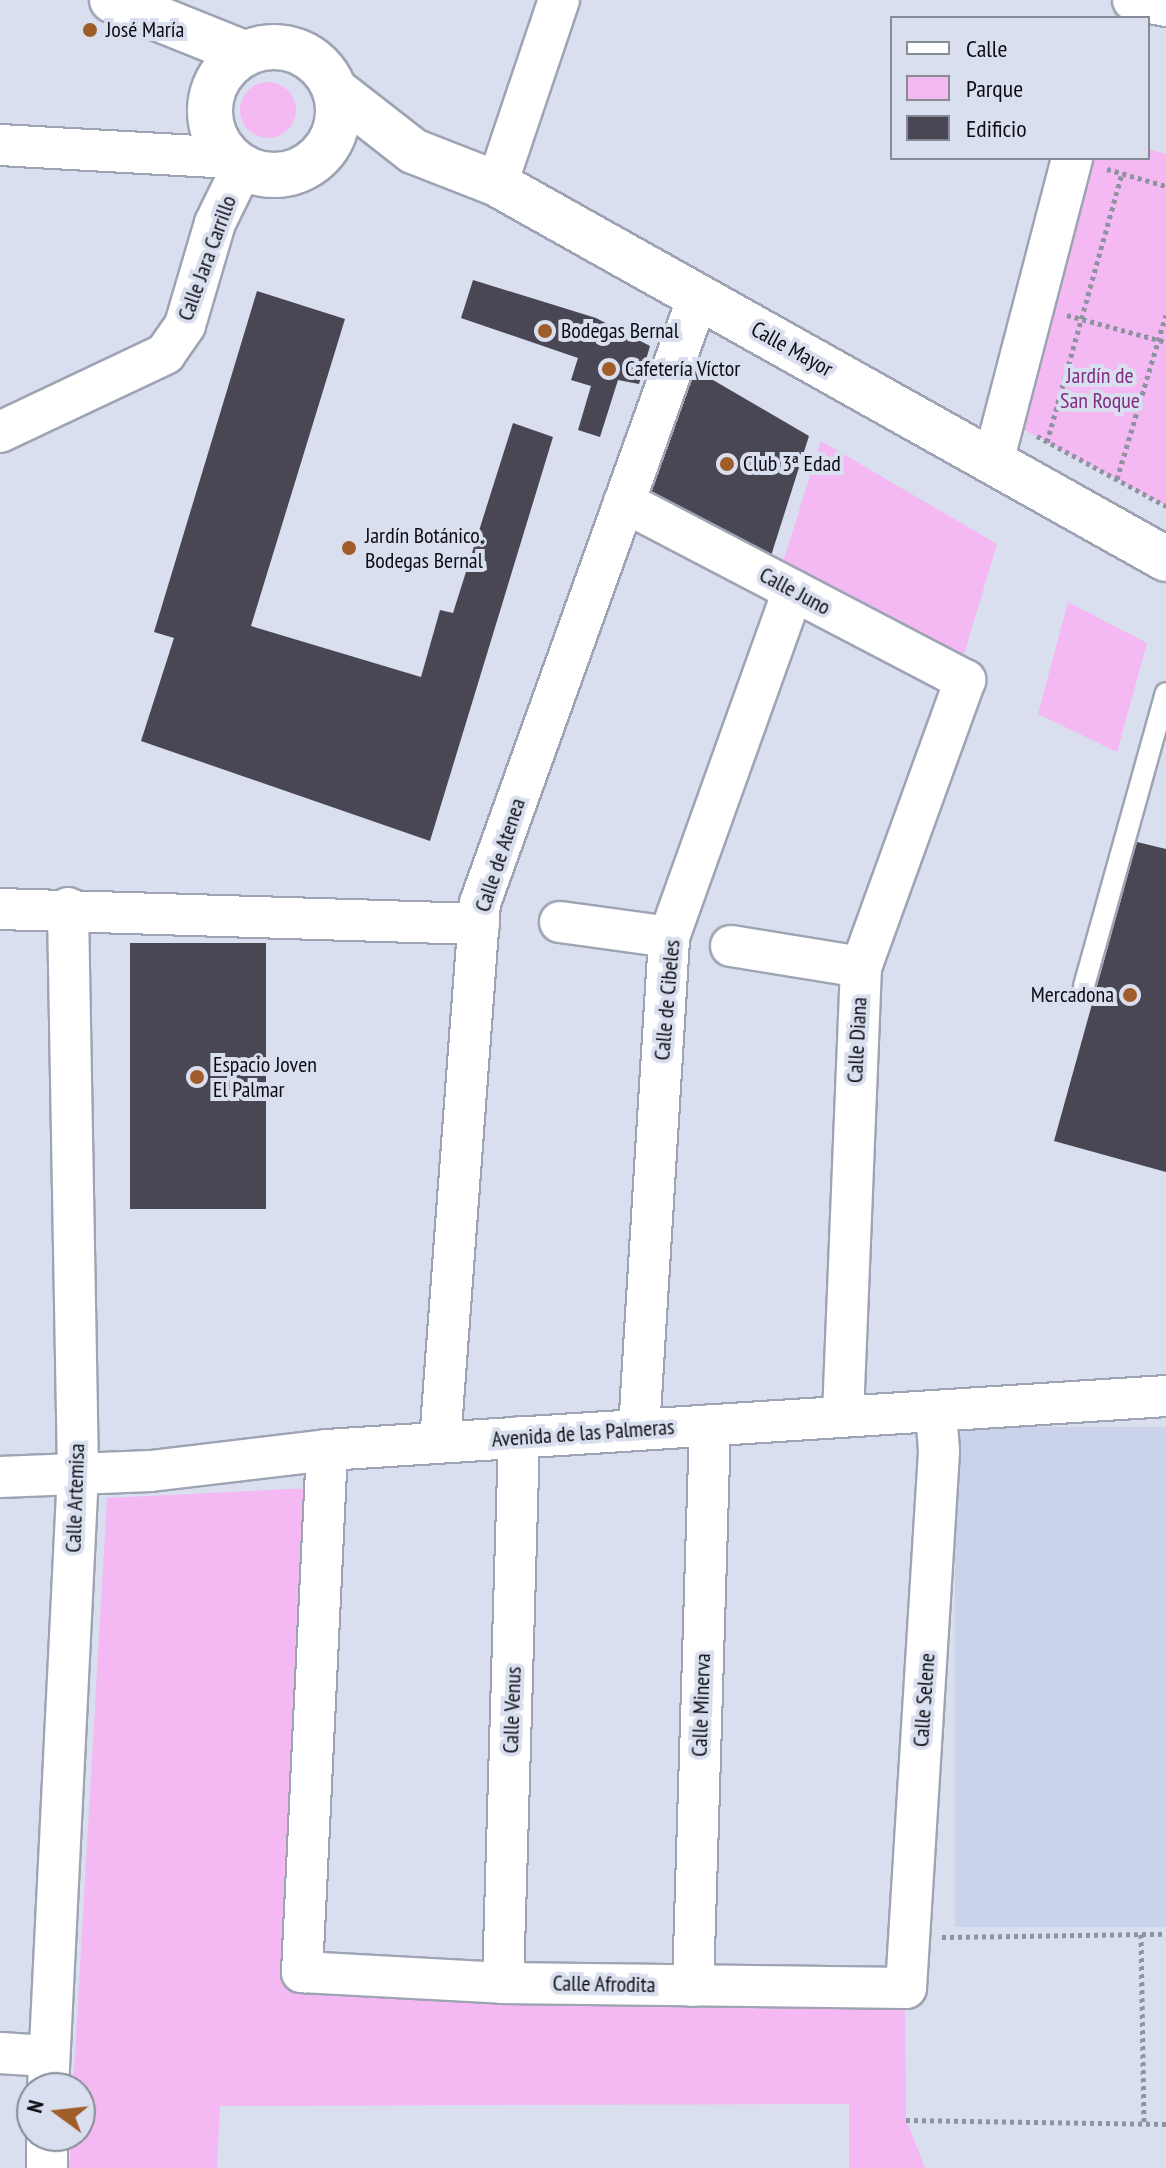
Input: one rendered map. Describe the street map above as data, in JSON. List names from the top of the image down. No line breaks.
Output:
{"streets":{"street":["Calle Jara Carrillo","Calle Mayor","Calle Juno","Calle de Atenea","Calle de Cibeles","Calle Diana","Avenida de las Palmeras","Calle Artemisa","Calle Selene","Calle Minerva","Calle Venus","Calle Afrodita"]},"crossings":[["Calle Jara Carrillo","Calle Mayor"],["Calle Mayor","Calle de Atenea"],["Calle Juno","Calle de Atenea"],["Calle Juno","Calle de Cibeles"],["Calle Juno","Calle Diana"],["Calle de Atenea","Avenida de las Palmeras"],["Calle de Cibeles","Avenida de las Palmeras"],["Calle Diana","Avenida de las Palmeras"],["Avenida de las Palmeras","Calle Artemisa"],["Avenida de las Palmeras","Calle Selene"],["Avenida de las Palmeras","Calle Minerva"],["Avenida de las Palmeras","Calle Venus"],["Avenida de las Palmeras","Calle Afrodita"],["Calle Selene","Calle Afrodita"],["Calle Minerva","Calle Afrodita"],["Calle Venus","Calle Afrodita"]],"parks":["Jardín de San Roque"],"places":["José María","Bodegas Bernal","Cafetería Víctor","Club 3ª Edad","Jardín Botánico. Bodegas Bernal","Mercadona","Espacio Joven El Palmar"],"legend":["Calle","Parque","Edificio"],"north":"left"}
